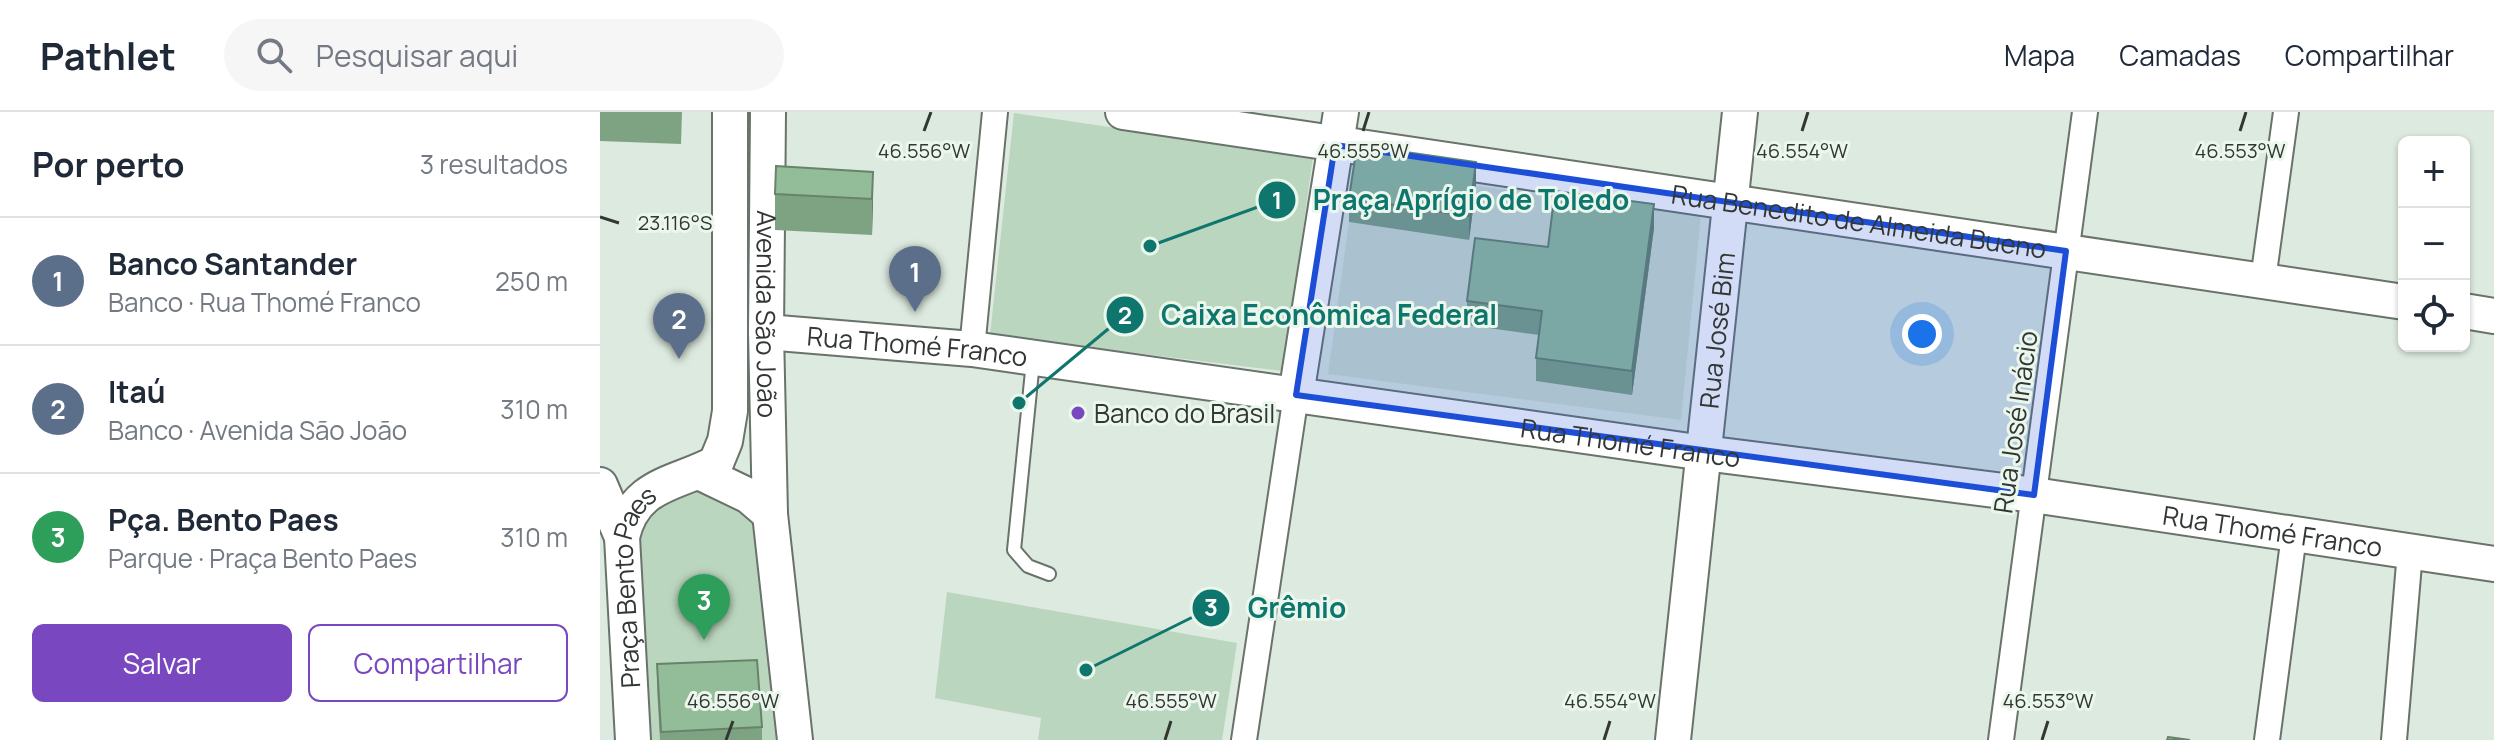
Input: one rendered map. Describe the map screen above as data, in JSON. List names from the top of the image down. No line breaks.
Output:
{"streets":{"street":["Rua Benedito de Almeida Bueno","Avenida São João","Rua José Bim","Rua Thomé Franco","Rua José Inácio","Praça Bento Paes"]},"crossings":[["Rua Benedito de Almeida Bueno","Rua José Bim"],["Rua Benedito de Almeida Bueno","Rua José Inácio"],["Avenida São João","Rua Thomé Franco"],["Avenida São João","Praça Bento Paes"],["Rua José Bim","Rua Thomé Franco"],["Rua Thomé Franco","Rua José Inácio"]],"places":["Praça Aprígio de Toledo","Caixa Econômica Federal","Banco do Brasil","Grêmio"],"page":{"header":"Pathlet","search":"Pesquisar aqui","nav":["Mapa","Camadas","Compartilhar"],"heading":["Por perto","3 resultados"],"map_buttons":["+","−"],"list":[{"mark":"1","name":"Banco Santander","note":"Banco · Rua Thomé Franco","value":"250 m"},{"mark":"2","name":"Itaú","note":"Banco · Avenida São João","value":"310 m"},{"mark":"3","name":"Pça. Bento Paes","note":"Parque · Praça Bento Paes","value":"310 m"}],"pins":["1","2","3"],"buttons":["Salvar","Compartilhar"]},"coordinates":["46.556°W","46.555°W","46.554°W","46.553°W","23.116°S"]}
